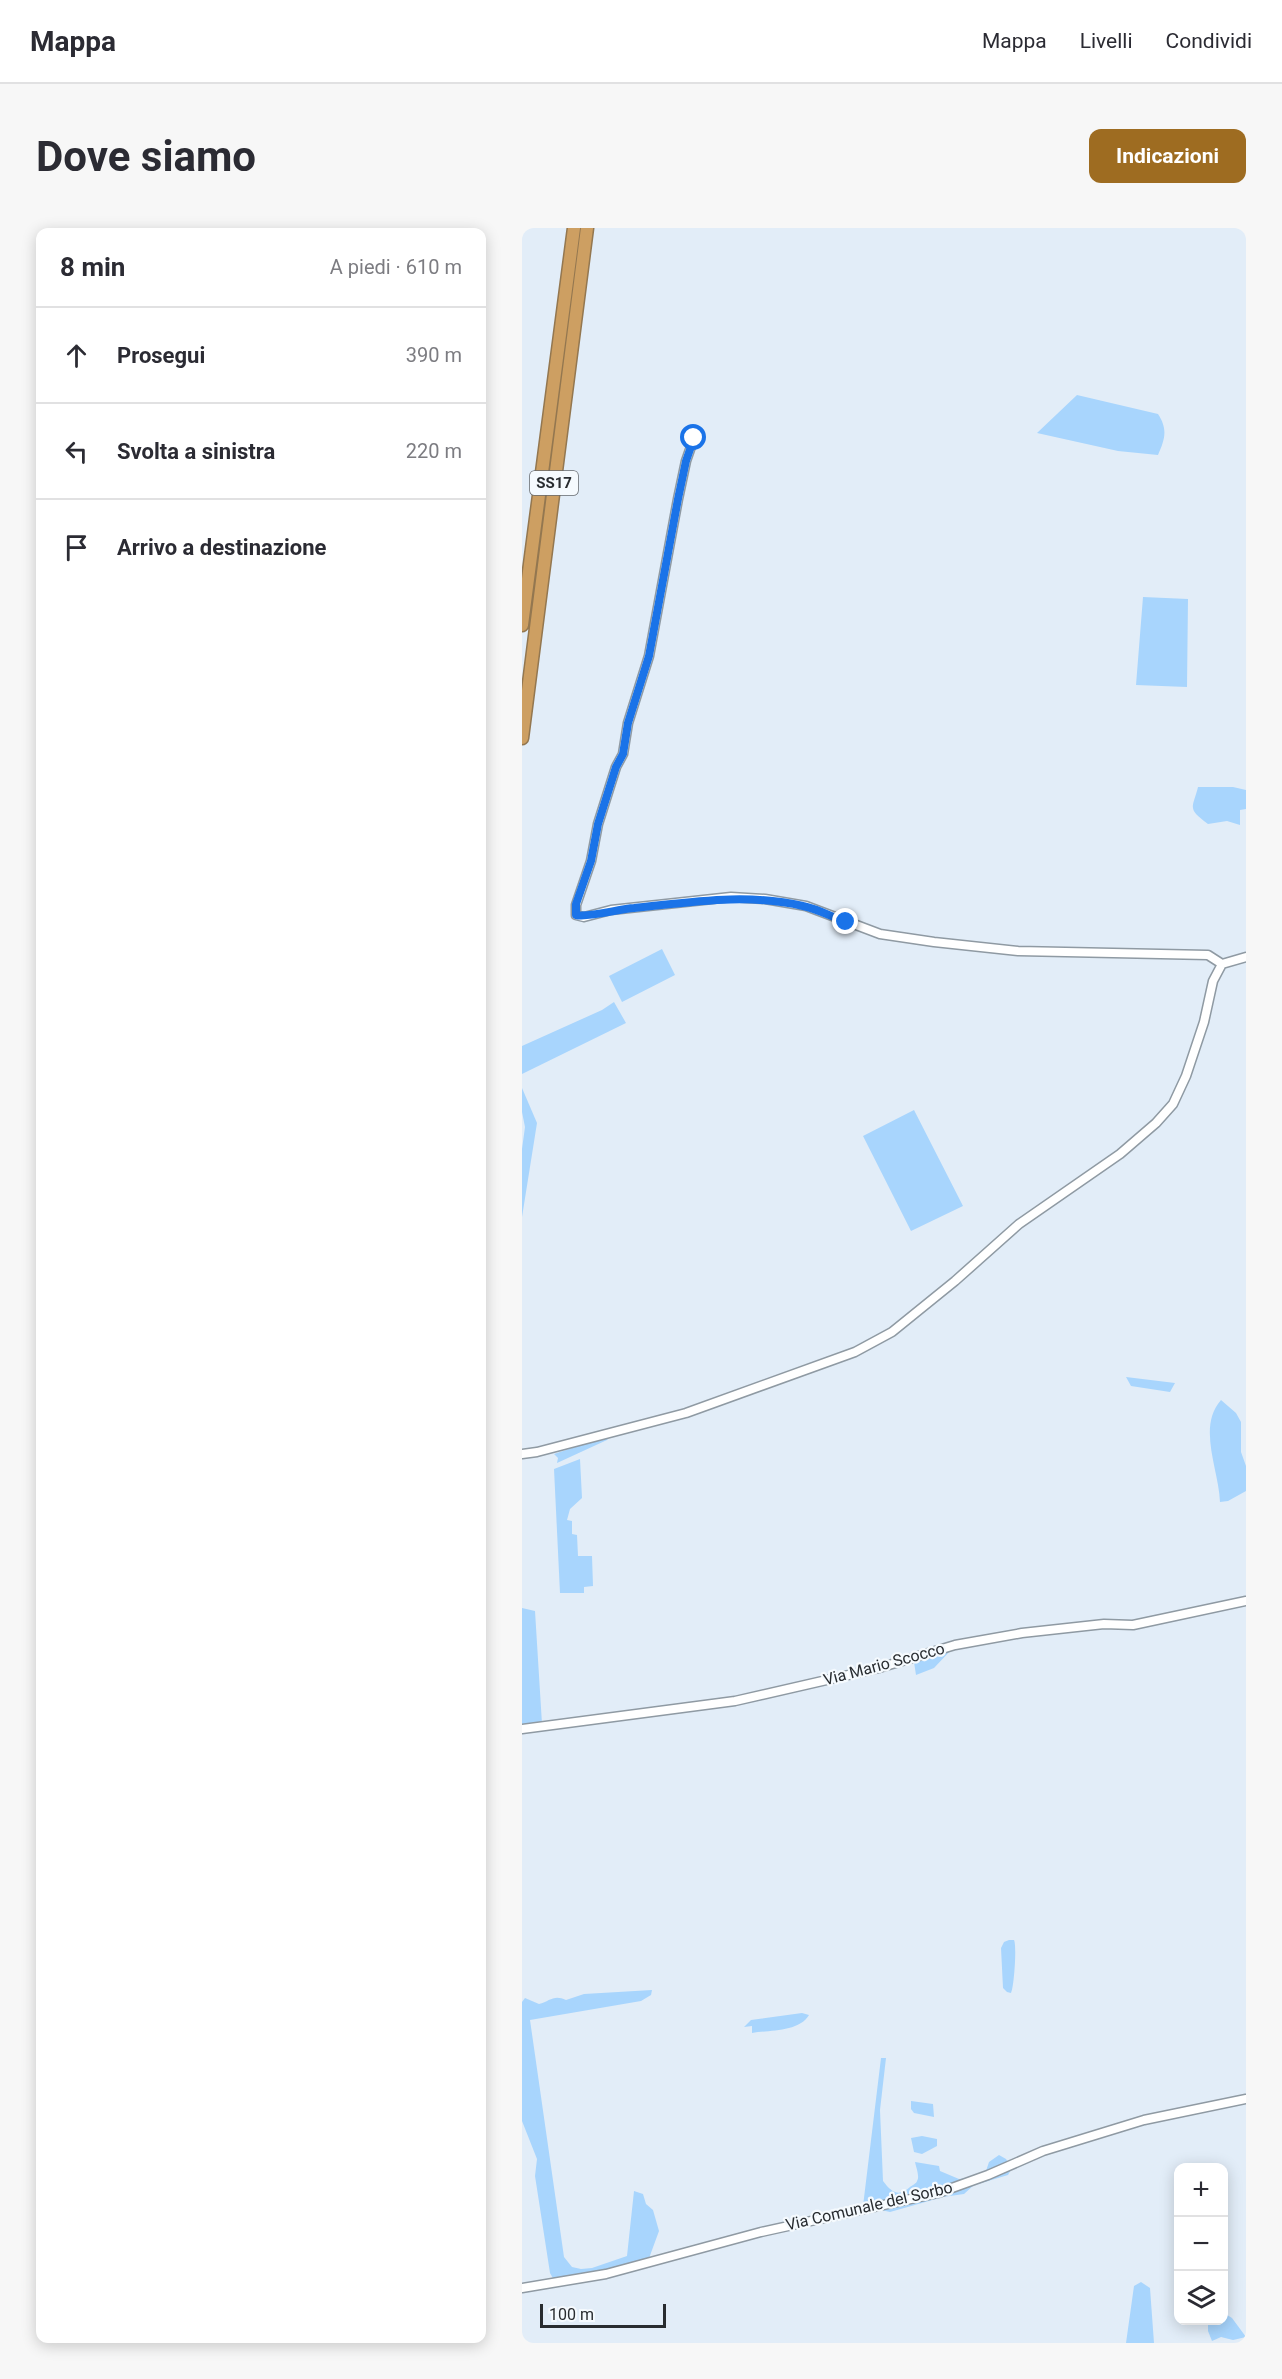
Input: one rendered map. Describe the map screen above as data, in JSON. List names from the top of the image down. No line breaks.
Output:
{"streets":{"highway":["SS17"],"street":["Via Mario Scocco","Via Comunale del Sorbo"]},"scale_bar":"100 m","page":{"header":"Mappa","nav":["Mappa","Livelli","Condividi"],"buttons":"Indicazioni","title":"Dove siamo","heading":["8 min","A piedi · 610 m"],"list":[["Prosegui","390 m"],["Svolta a sinistra","220 m"],"Arrivo a destinazione"],"map_buttons":["+","−"],"scale":"100 m"}}
